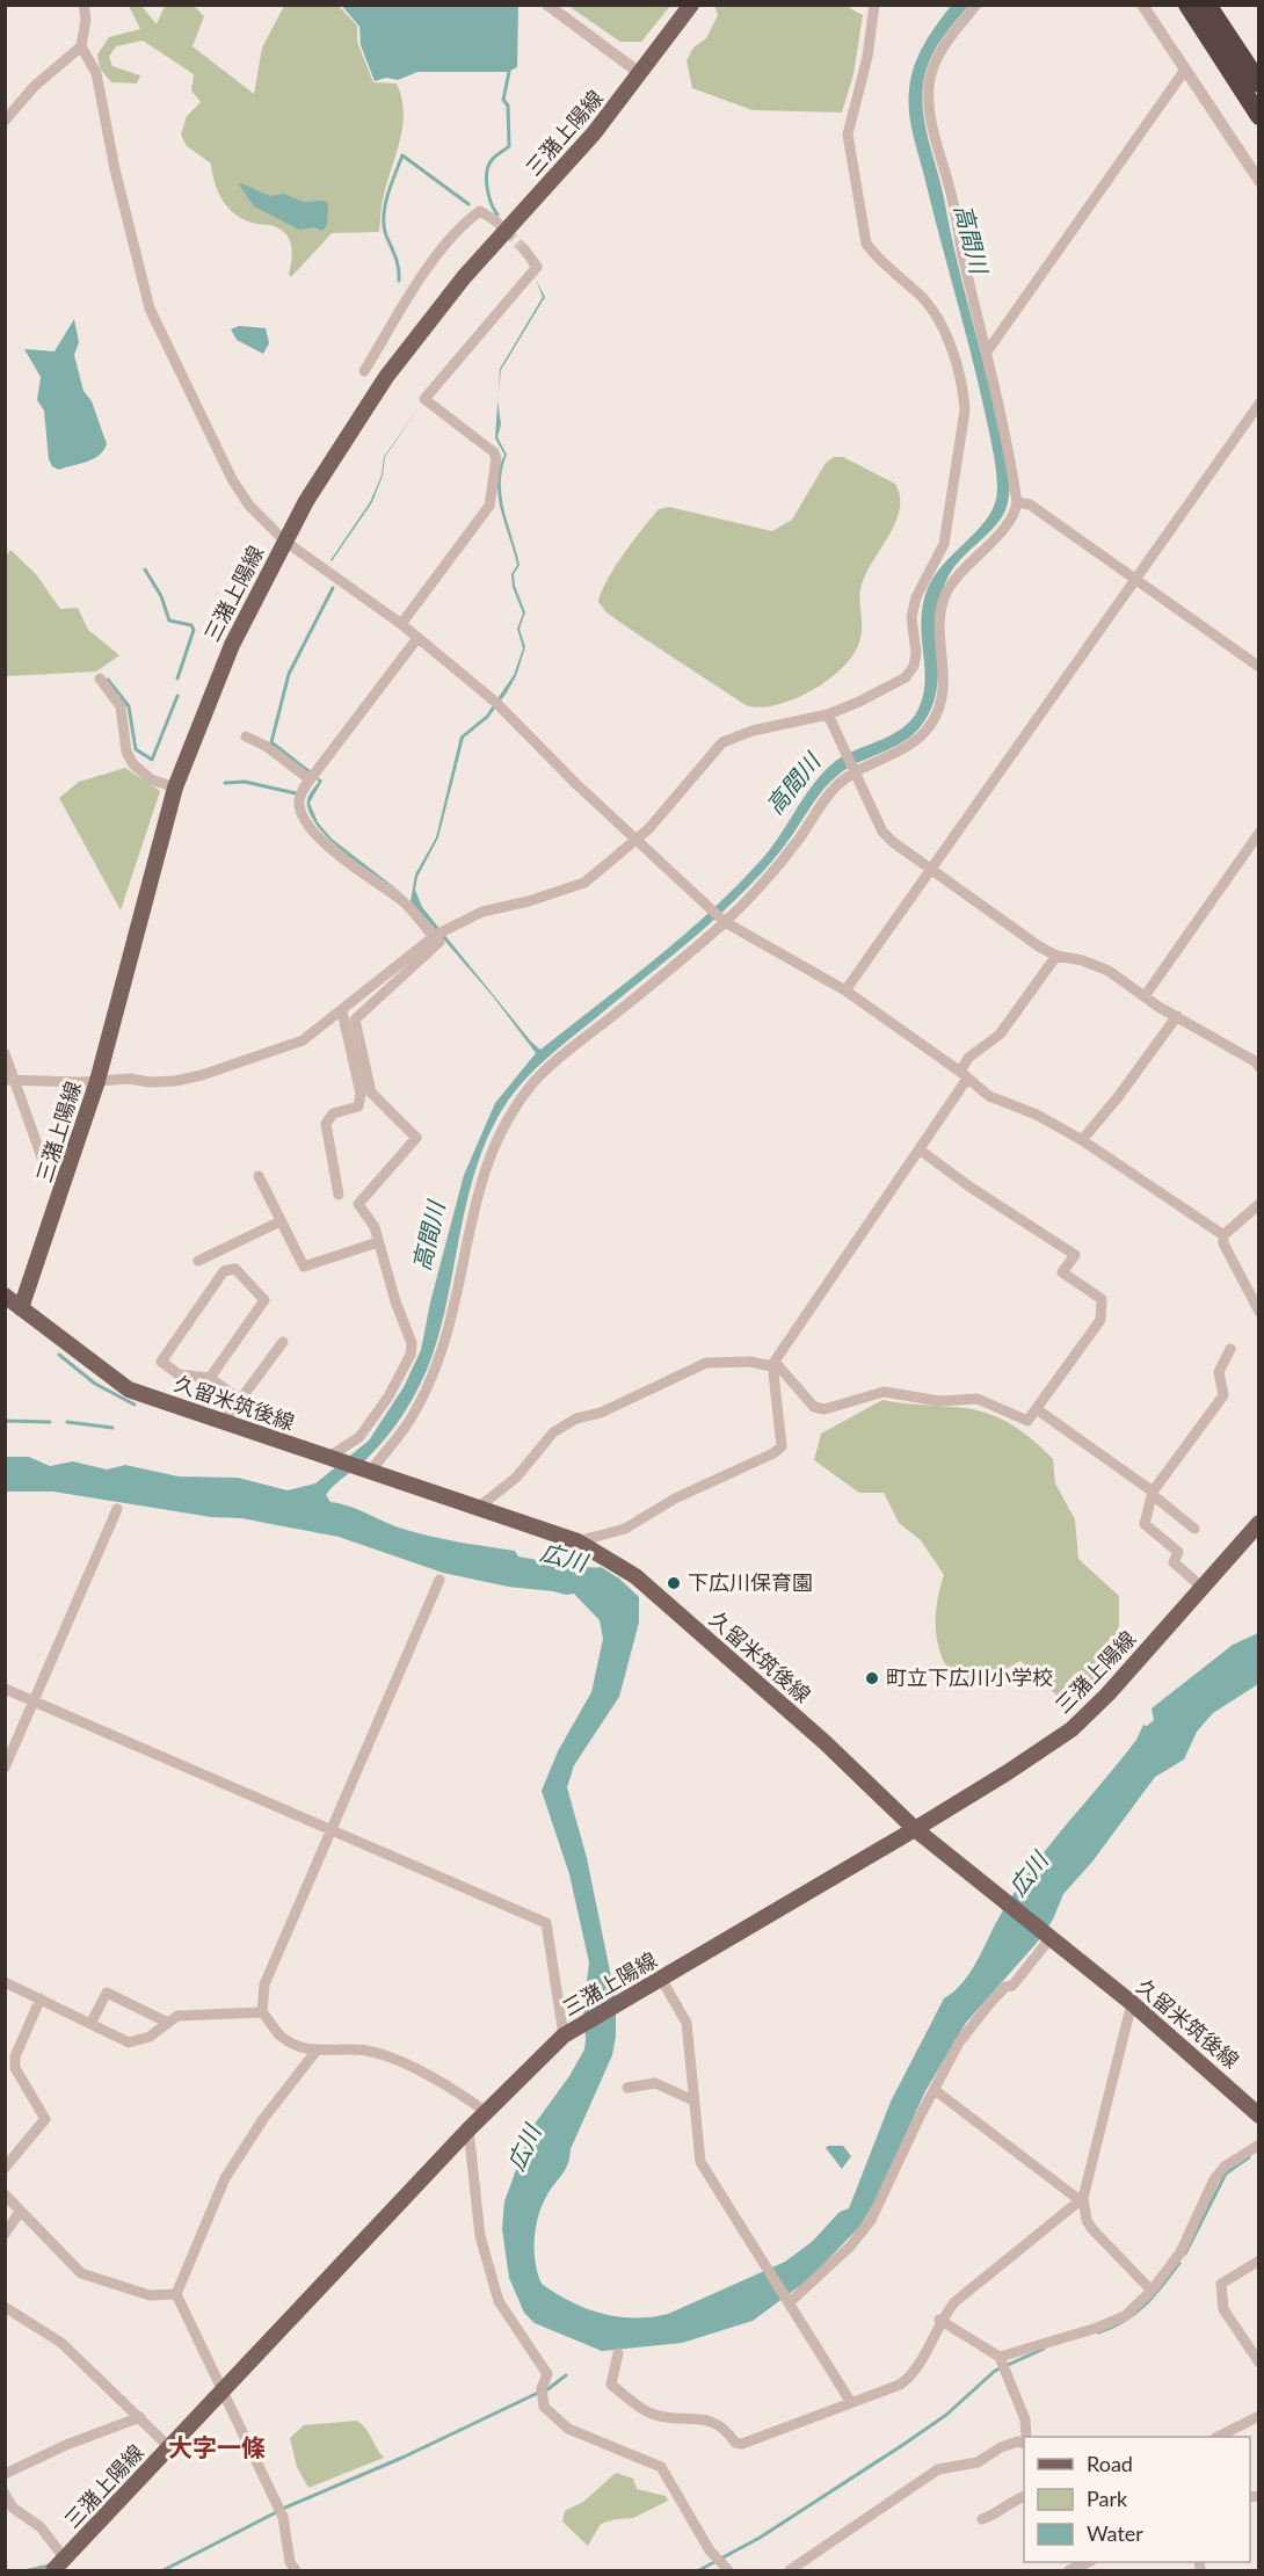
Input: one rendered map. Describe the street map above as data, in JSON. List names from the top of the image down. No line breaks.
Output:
{"streets":{"main road":["三潴上陽線","久留米筑後線"]},"crossings":[["三潴上陽線","久留米筑後線"]],"districts":["大字一條"],"water":["高間川","広川"],"places":["下広川保育園","町立下広川小学校"],"legend":["Road","Park","Water"]}
